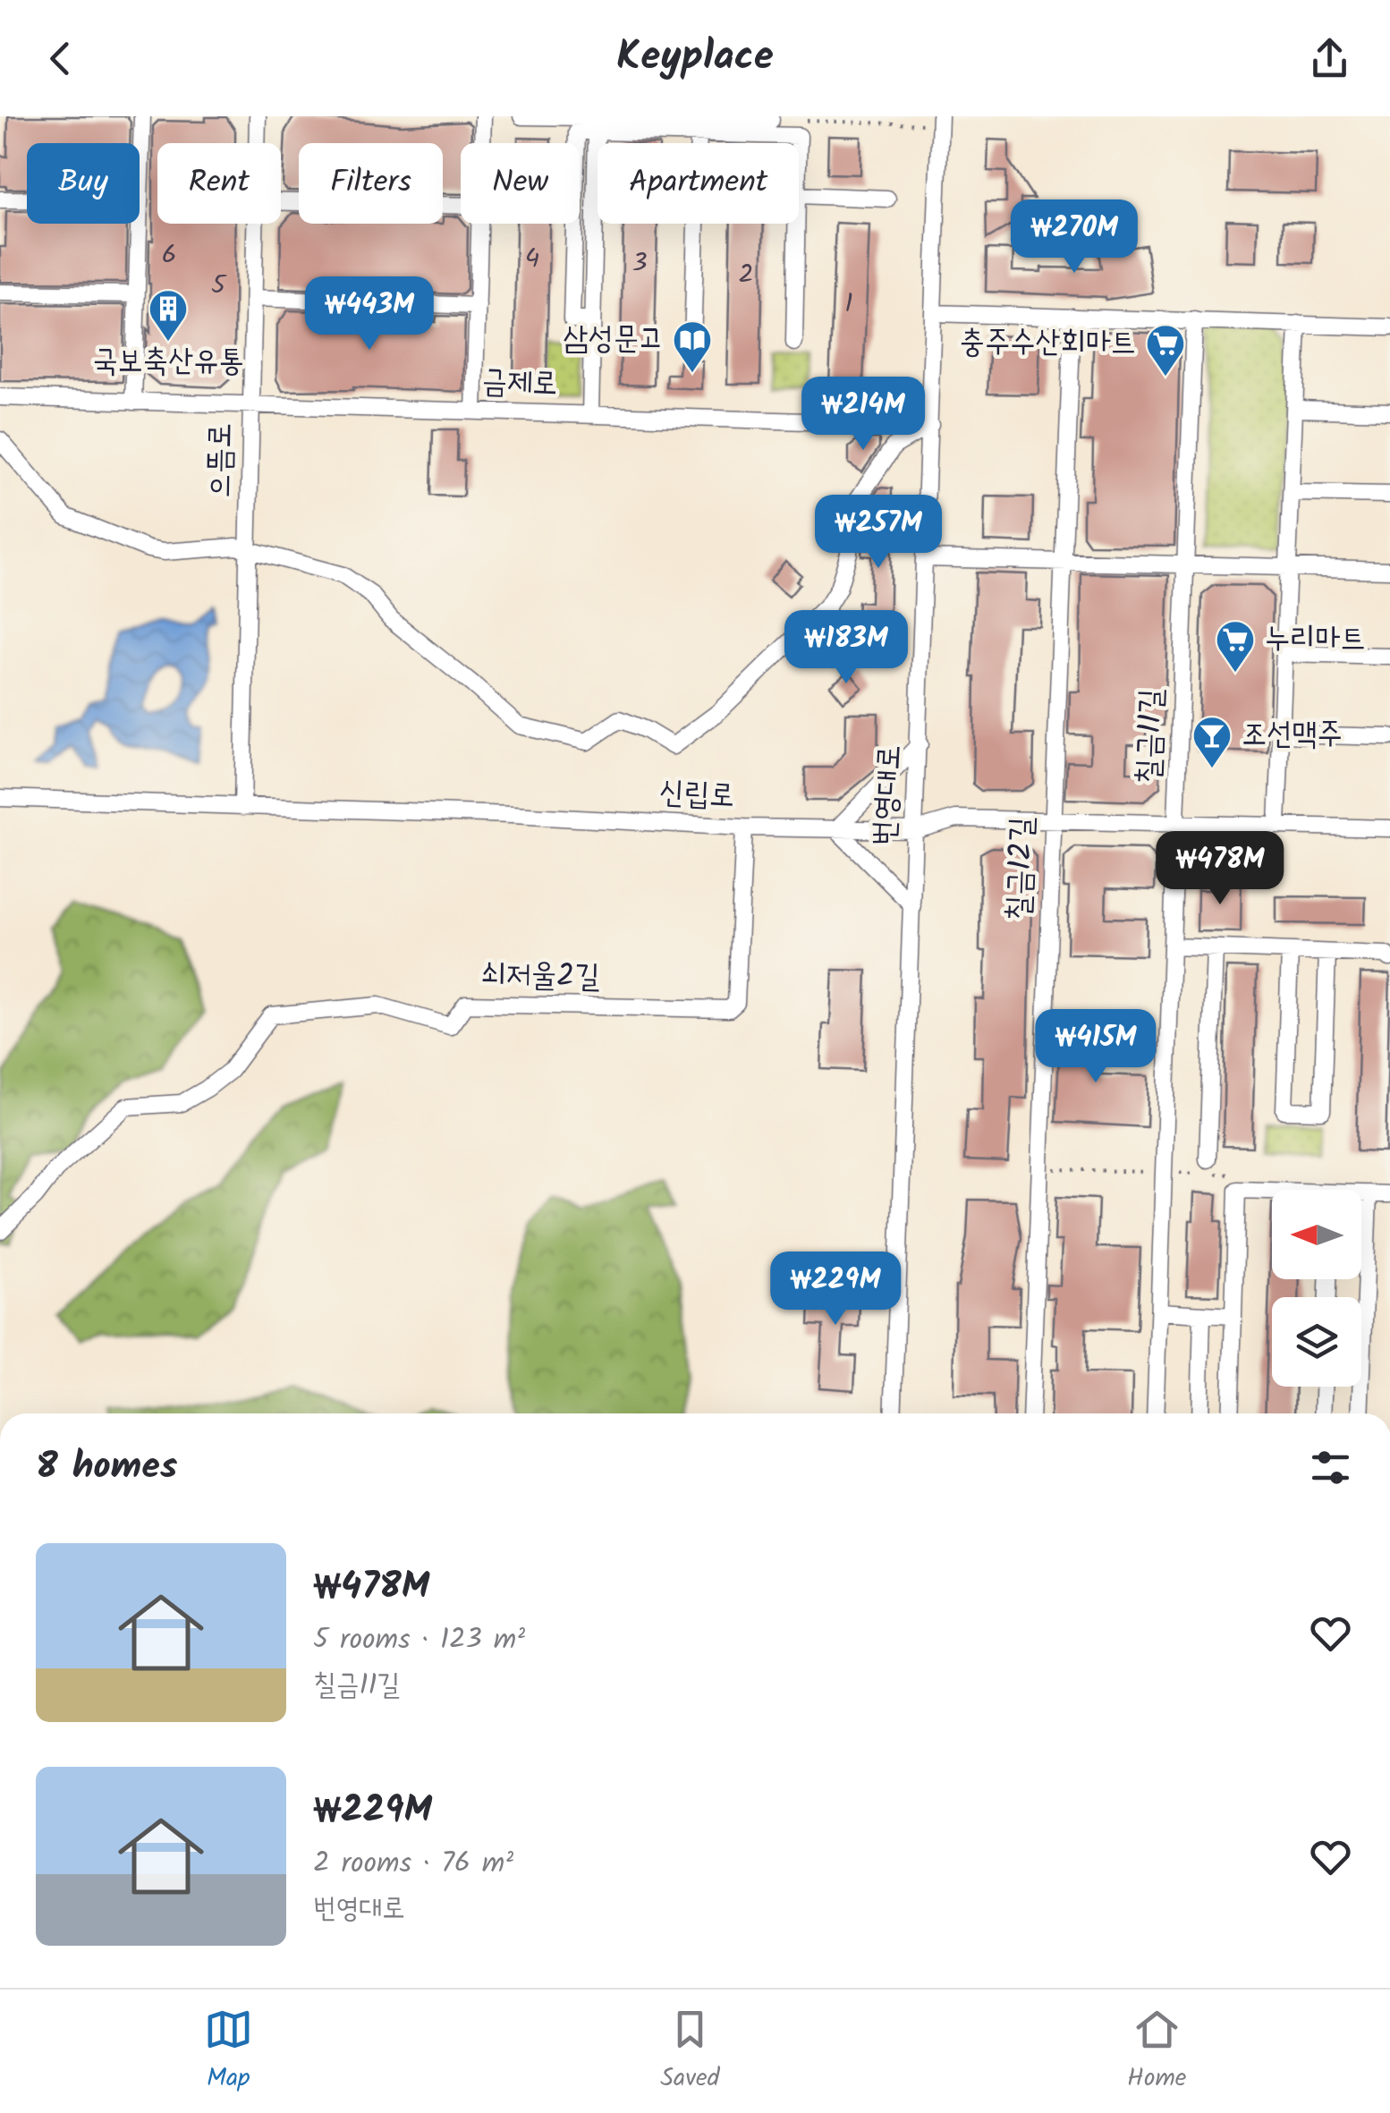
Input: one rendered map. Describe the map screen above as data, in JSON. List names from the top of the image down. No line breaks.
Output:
{"streets":{"street":["금제로","으뜸로","칠금11길","신립로","번영대로","칠금12길","쇠저울2길"]},"crossings":[["금제로","으뜸로"],["금제로","번영대로"],["으뜸로","신립로"],["칠금11길","신립로"],["신립로","번영대로"],["신립로","칠금12길"],["신립로","쇠저울2길"]],"places":{"building":["국보축산유통"],"library":["삼성문고"],"supermarket":["충주수산회마트","누리마트"],"bar":["조선맥주"]},"house_numbers":["6","4","3","2","5","1"],"north":"left","page":{"header":"Keyplace","chip":["Buy","Rent","Filters","New","Apartment"],"price":["₩270M","₩443M","₩214M","₩257M","₩183M","₩478M","₩415M","₩229M"],"heading":"8 homes","list":[{"name":"₩478M","note":"5 rooms · 123 m² · 칠금11길"},{"name":"₩229M","note":"2 rooms · 76 m² · 번영대로"}],"tabs":["Map","Saved","Home"]}}
